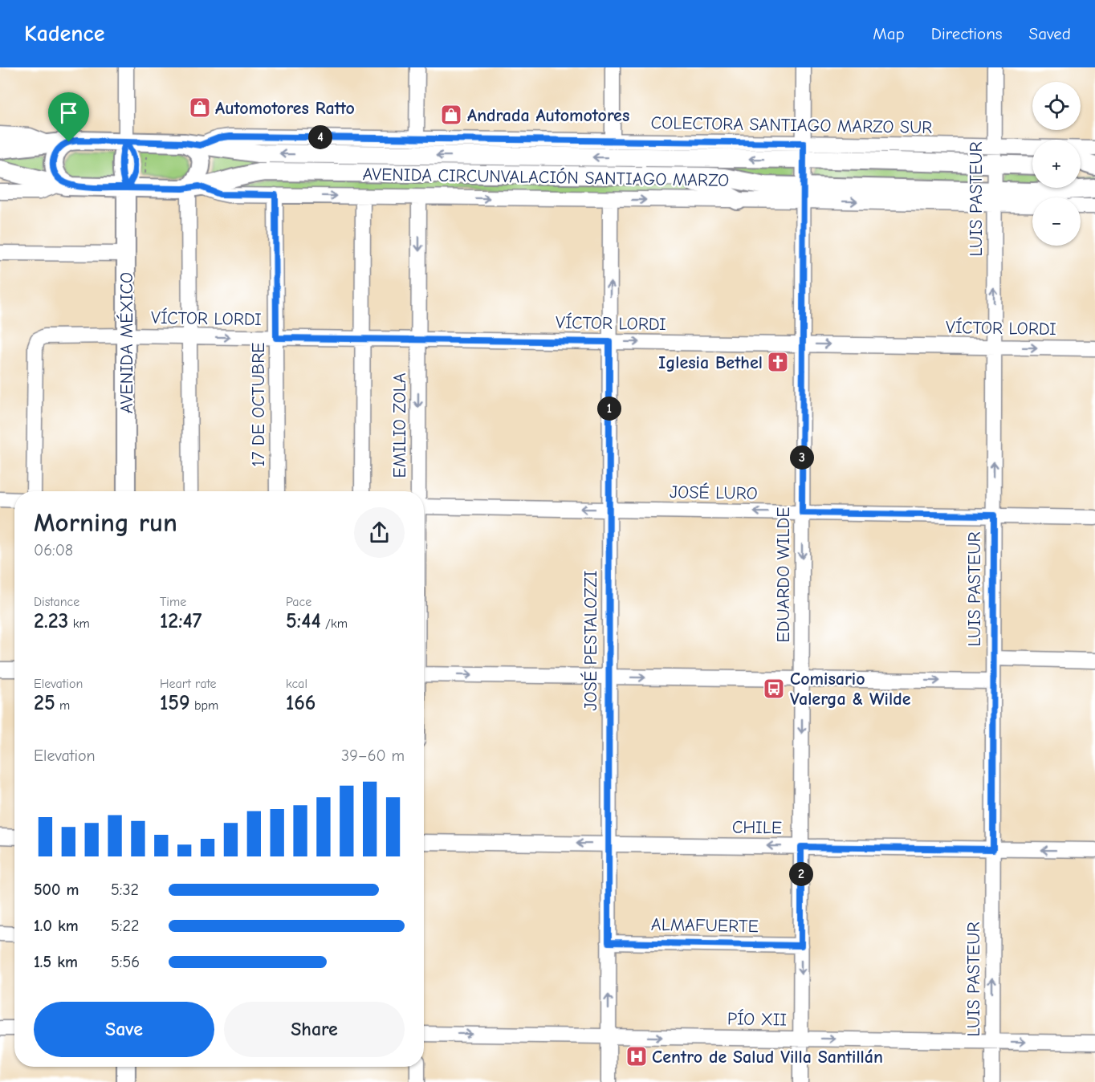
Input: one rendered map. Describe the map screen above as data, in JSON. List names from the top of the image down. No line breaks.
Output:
{"streets":{"main road":["AVENIDA CIRCUNVALACIÓN SANTIAGO MARZO","AVENIDA MÉXICO"],"street":["COLECTORA SANTIAGO MARZO SUR","LUIS PASTEUR","VÍCTOR LORDI","17 DE OCTUBRE","EMILIO ZOLA","JOSÉ LURO","EDUARDO WILDE","JOSÉ PESTALOZZI","CHILE","ALMAFUERTE","PÍO XII"]},"crossings":[["COLECTORA SANTIAGO MARZO SUR","AVENIDA CIRCUNVALACIÓN SANTIAGO MARZO"],["COLECTORA SANTIAGO MARZO SUR","EDUARDO WILDE"],["AVENIDA CIRCUNVALACIÓN SANTIAGO MARZO","LUIS PASTEUR"],["AVENIDA CIRCUNVALACIÓN SANTIAGO MARZO","AVENIDA MÉXICO"],["AVENIDA CIRCUNVALACIÓN SANTIAGO MARZO","EDUARDO WILDE"],["LUIS PASTEUR","VÍCTOR LORDI"],["LUIS PASTEUR","JOSÉ LURO"],["LUIS PASTEUR","CHILE"],["LUIS PASTEUR","PÍO XII"],["VÍCTOR LORDI","AVENIDA MÉXICO"],["VÍCTOR LORDI","17 DE OCTUBRE"],["VÍCTOR LORDI","EMILIO ZOLA"],["VÍCTOR LORDI","EDUARDO WILDE"],["VÍCTOR LORDI","JOSÉ PESTALOZZI"],["JOSÉ LURO","EDUARDO WILDE"],["JOSÉ LURO","JOSÉ PESTALOZZI"],["EDUARDO WILDE","CHILE"],["EDUARDO WILDE","ALMAFUERTE"],["EDUARDO WILDE","PÍO XII"],["JOSÉ PESTALOZZI","CHILE"],["JOSÉ PESTALOZZI","ALMAFUERTE"],["JOSÉ PESTALOZZI","PÍO XII"]],"one_way":["LUIS PASTEUR","VÍCTOR LORDI","JOSÉ LURO","EDUARDO WILDE","CHILE","PÍO XII"],"places":{"shop":["Automotores Ratto","Andrada Automotores"],"church":["Iglesia Bethel"],"bus stop":["Comisario Valerga & Wilde"],"hospital":["Centro de Salud Villa Santillán"]},"page":{"header":"Kadence","nav":["Map","Directions","Saved"],"map_buttons":["+","−"],"pins":["4","1","3","2"],"heading":["Morning run","06:08"],"stats":[["Distance","2.23 km"],["Time","12:47"],["Pace","5:44 /km"],["Elevation","25 m"],["Heart rate","159 bpm"],["kcal","166"]],"chart":["Elevation","39–60 m"],"list":[{"name":"500 m","note":"5:32"},{"name":"1.0 km","note":"5:22"},{"name":"1.5 km","note":"5:56"}],"buttons":["Save","Share"]}}
